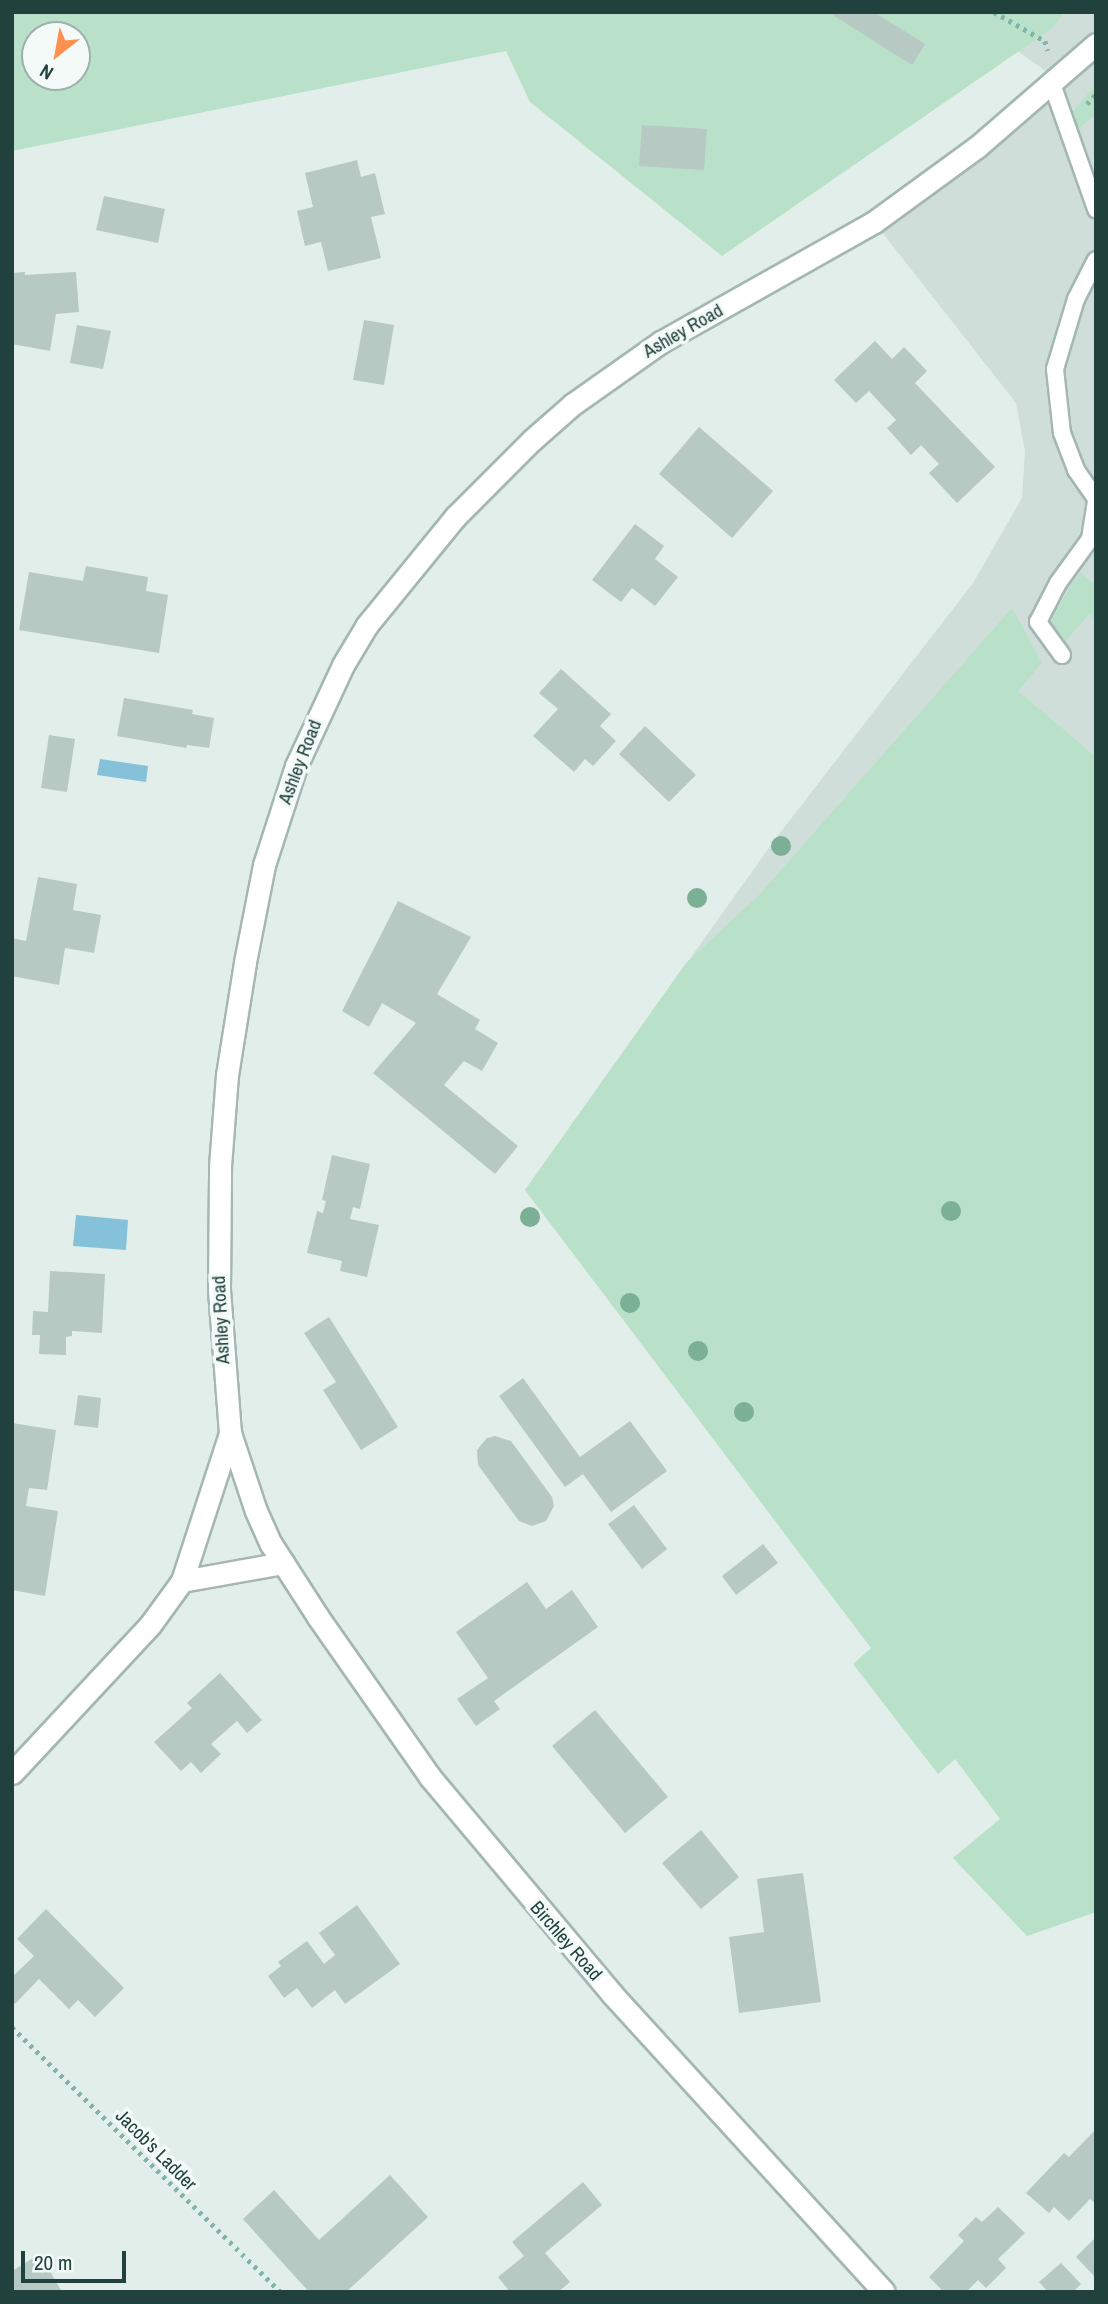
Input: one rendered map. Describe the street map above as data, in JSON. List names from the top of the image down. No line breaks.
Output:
{"streets":{"street":["Ashley Road","Birchley Road"],"path":["Jacob's Ladder"]},"crossings":[["Ashley Road","Birchley Road"]],"scale_bar":"20 m","north":"bottom left"}
